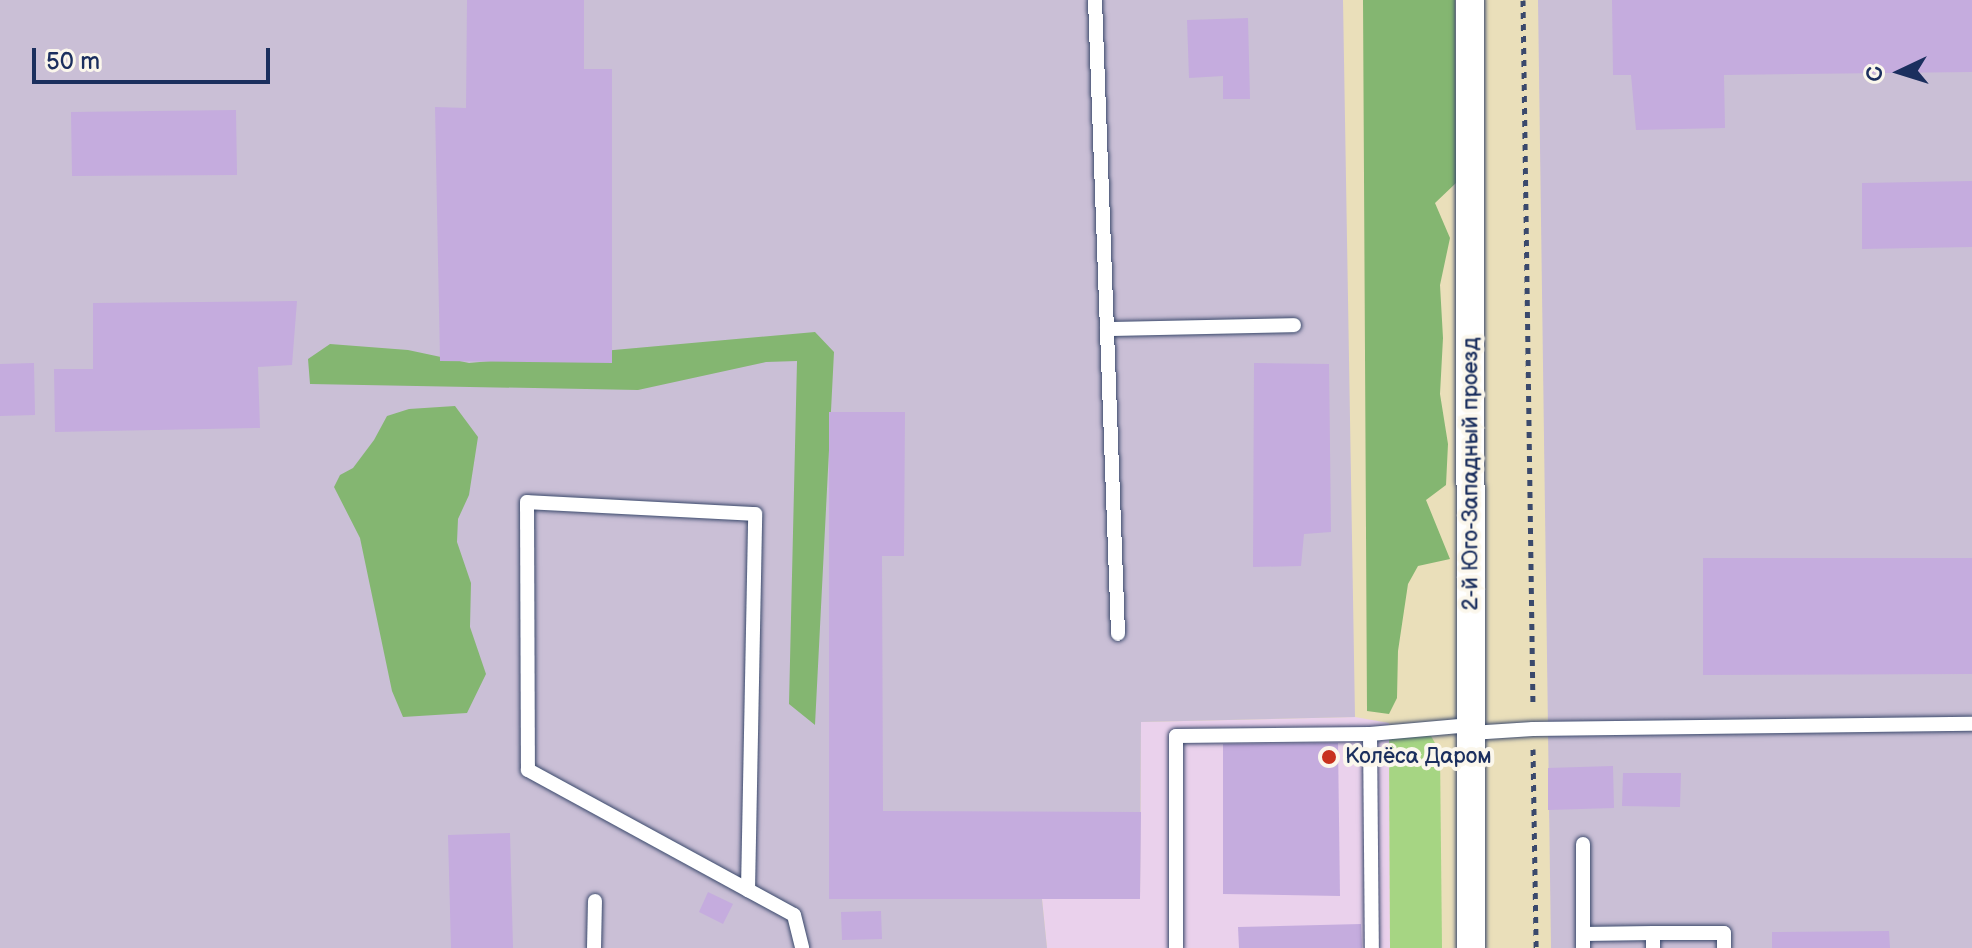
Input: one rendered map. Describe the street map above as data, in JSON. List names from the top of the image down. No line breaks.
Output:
{"streets":{"street":["2-й Юго-Западный проезд"]},"places":["Колёса Даром"],"scale_bar":"50 m","north":"left"}
